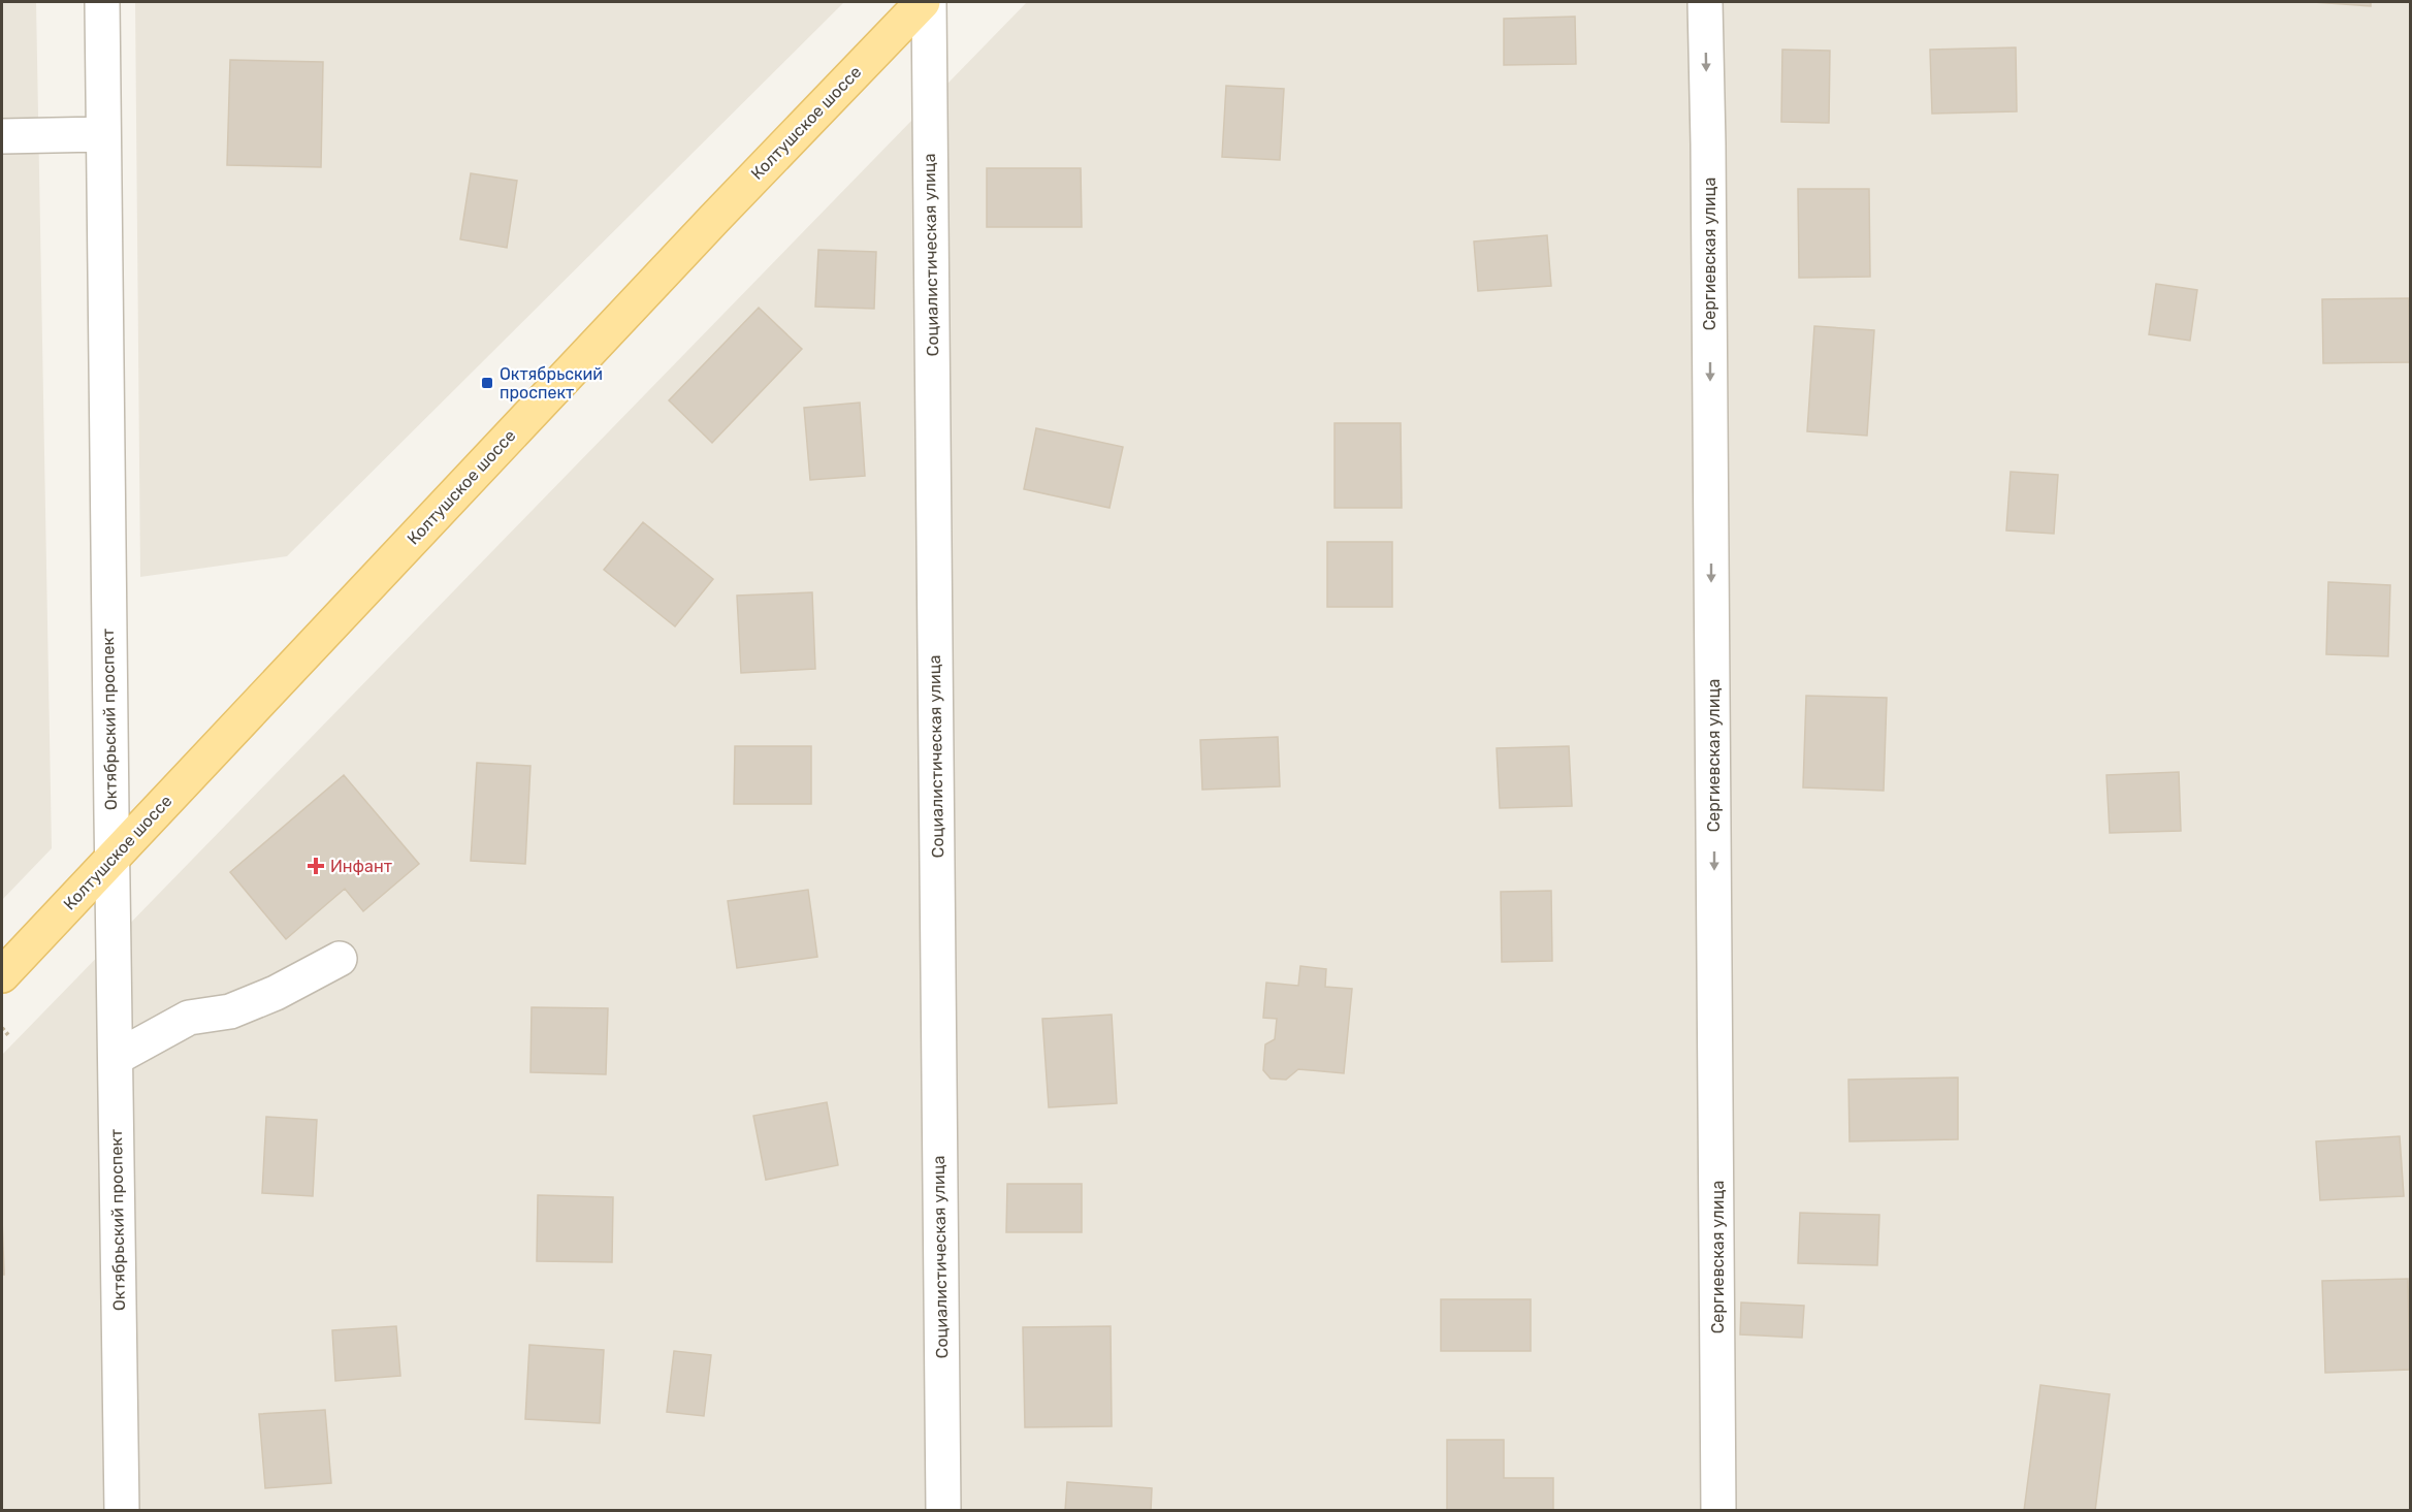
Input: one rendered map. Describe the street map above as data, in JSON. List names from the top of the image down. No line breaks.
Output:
{"streets":{"main road":["Колтушское шоссе"],"street":["Сергиевская улица","Социалистическая улица","Октябрьский проспект"]},"crossings":[["Колтушское шоссе","Октябрьский проспект"]],"one_way":["Сергиевская улица"],"places":{"transit":["Октябрьский проспект"],"health":["Инфант"]}}
